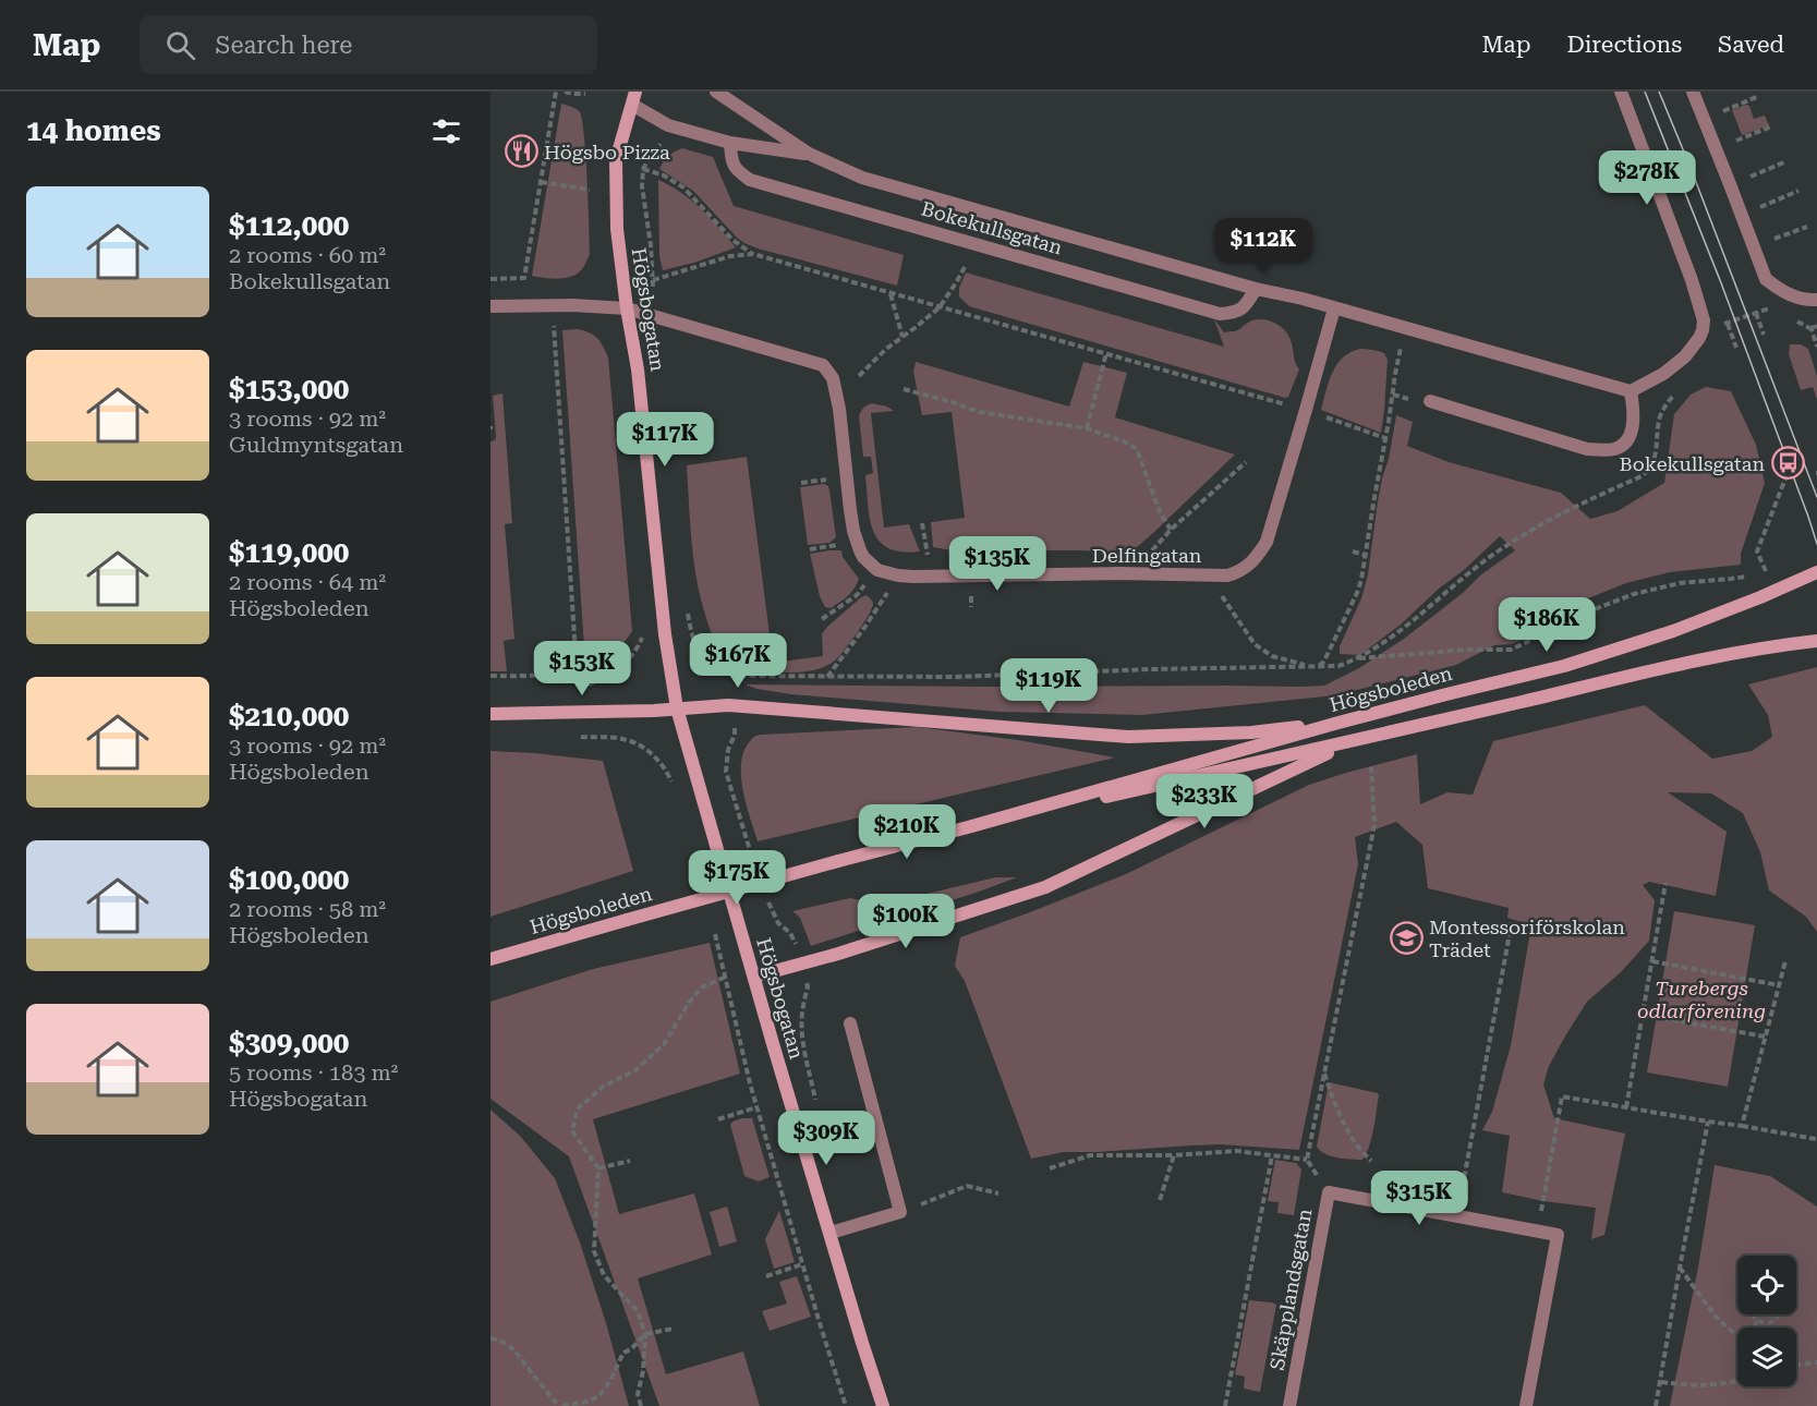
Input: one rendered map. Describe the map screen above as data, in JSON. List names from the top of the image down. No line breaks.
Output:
{"streets":{"main road":["Högsbogatan","Högsboleden"],"street":["Bokekullsgatan","Delfingatan","Skäpplandsgatan"]},"crossings":[["Bokekullsgatan","Högsbogatan"],["Bokekullsgatan","Delfingatan"]],"parks":["Turebergs odlarförening"],"places":{"restaurant":["Högsbo Pizza"],"bus stop":["Bokekullsgatan"],"school or university":["Montessoriförskolan Trädet"]},"page":{"header":"Map","search":"Search here","nav":["Map","Directions","Saved"],"heading":"14 homes","price":["$278K","$112K","$117K","$135K","$186K","$167K","$153K","$119K","$233K","$210K","$175K","$100K","$309K","$315K"],"list":[{"name":"$112,000","note":"2 rooms · 60 m² · Bokekullsgatan"},{"name":"$153,000","note":"3 rooms · 92 m² · Guldmyntsgatan"},{"name":"$119,000","note":"2 rooms · 64 m² · Högsboleden"},{"name":"$210,000","note":"3 rooms · 92 m² · Högsboleden"},{"name":"$100,000","note":"2 rooms · 58 m² · Högsboleden"},{"name":"$309,000","note":"5 rooms · 183 m² · Högsbogatan"}]}}
